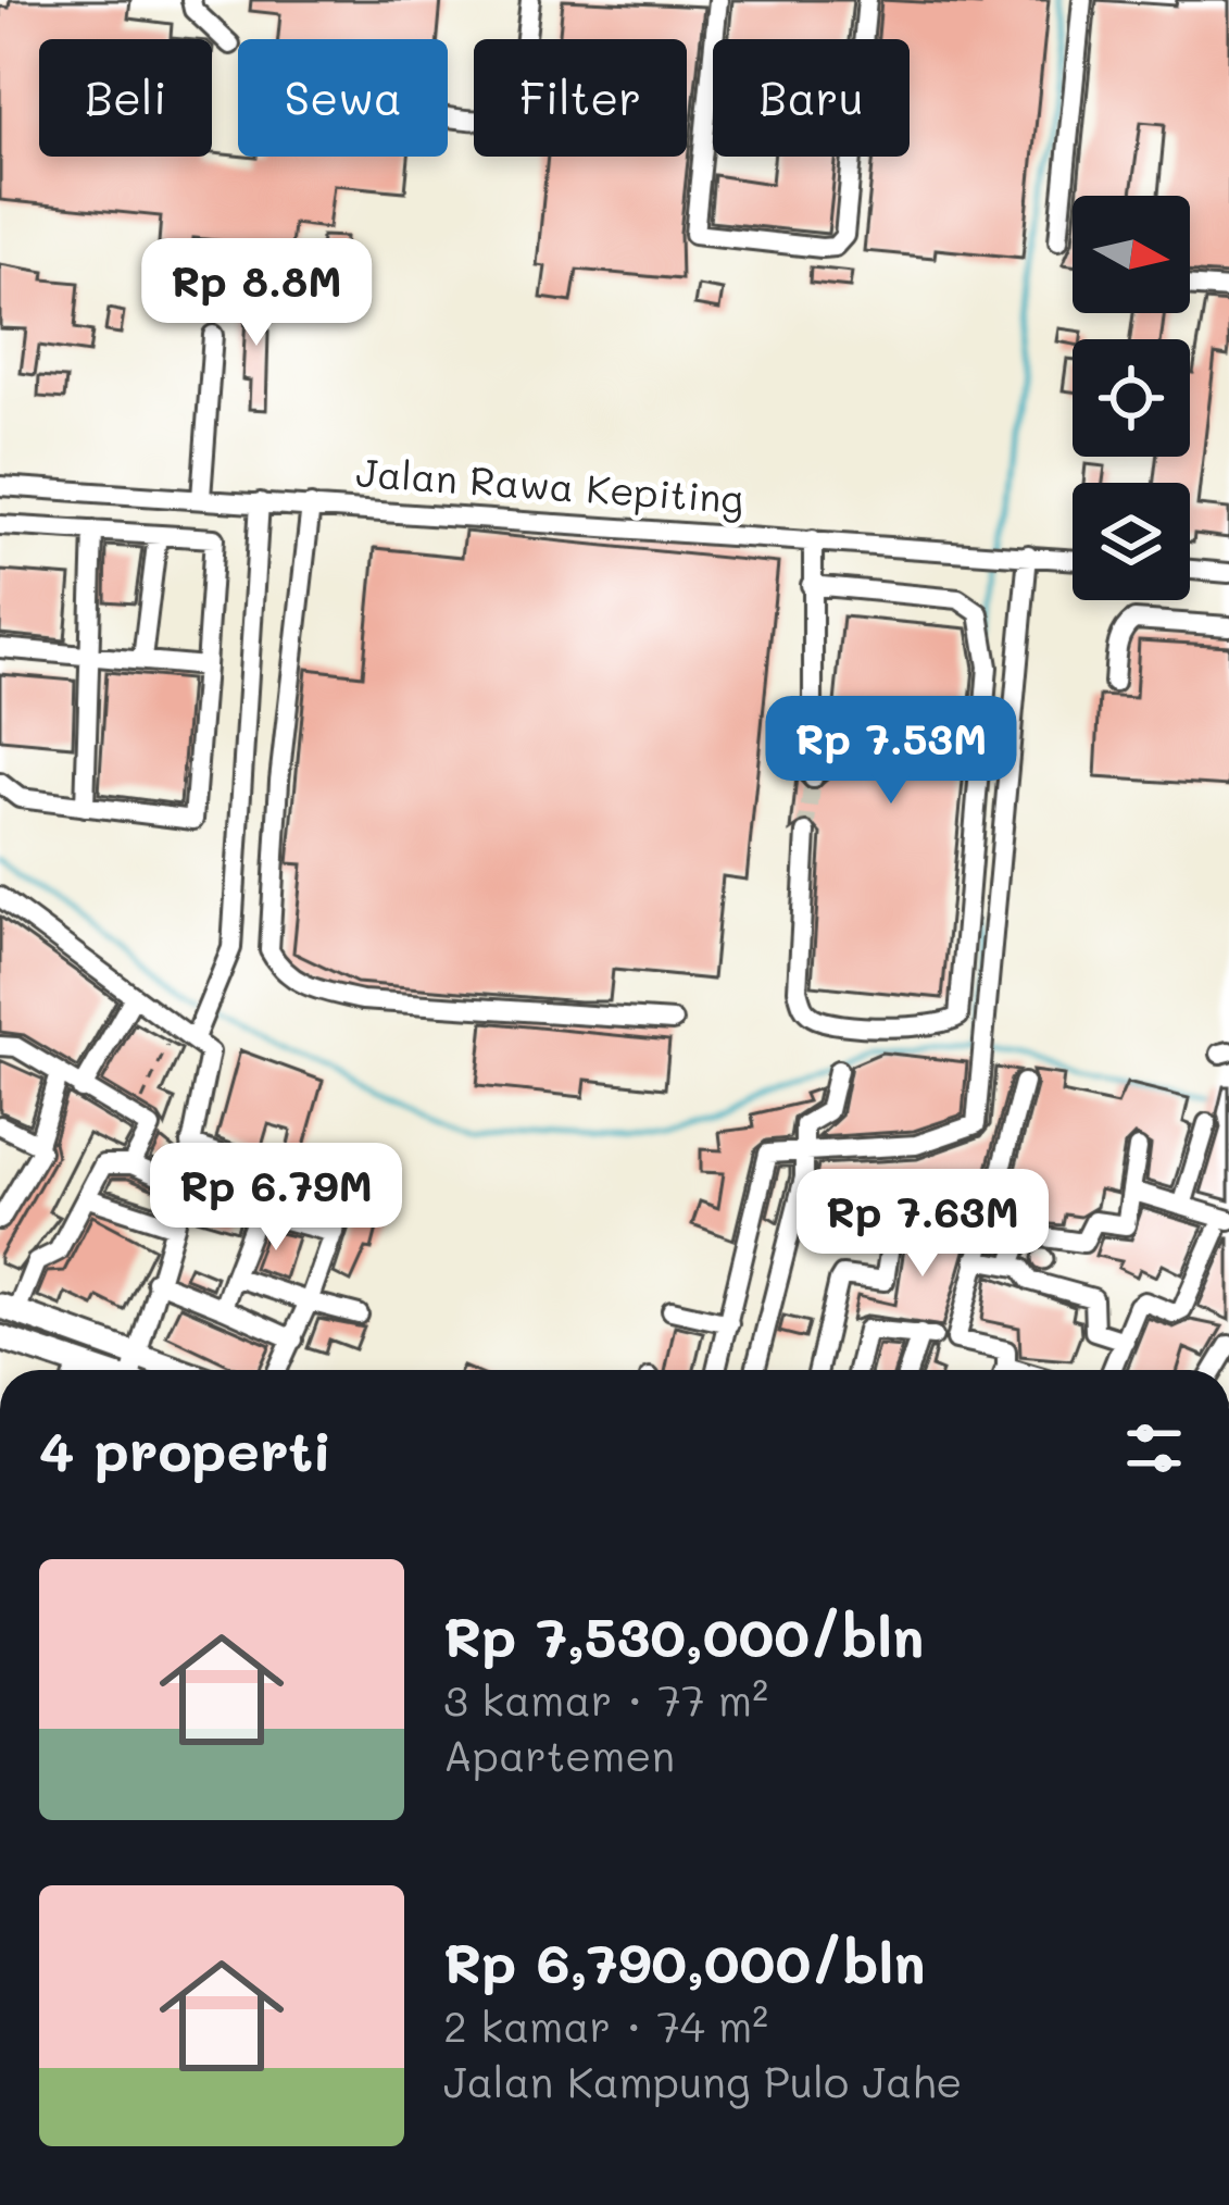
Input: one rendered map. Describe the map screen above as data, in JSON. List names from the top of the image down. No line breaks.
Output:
{"streets":{"street":["Jalan Rawa Kepiting"]},"north":"right","page":{"chip":["Beli","Sewa","Filter","Baru"],"price":["Rp 8.8M","Rp 7.53M","Rp 6.79M","Rp 7.63M"],"heading":"4 properti","list":[{"name":"Rp 7,530,000/bln","note":"3 kamar · 77 m² · Apartemen"},{"name":"Rp 6,790,000/bln","note":"2 kamar · 74 m² · Jalan Kampung Pulo Jahe"}]}}
